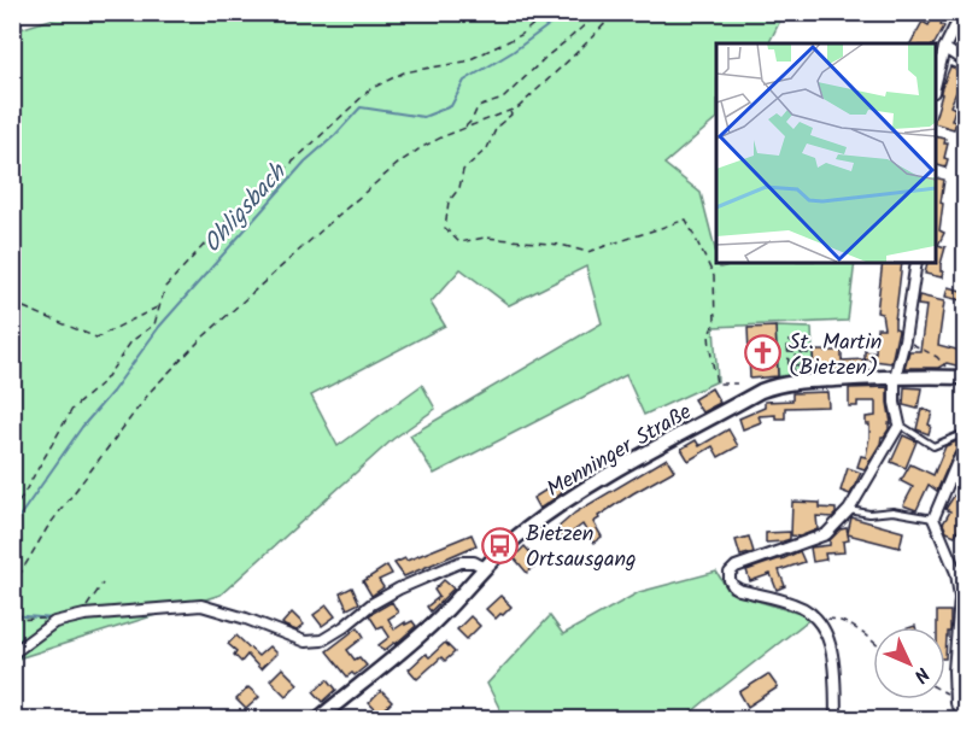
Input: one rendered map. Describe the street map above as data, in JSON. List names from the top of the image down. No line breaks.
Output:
{"streets":{"street":["Menninger Straße"]},"water":["Ohligsbach"],"places":{"church":["St. Martin (Bietzen)"],"bus stop":["Bietzen Ortsausgang"]},"north":"bottom right"}
